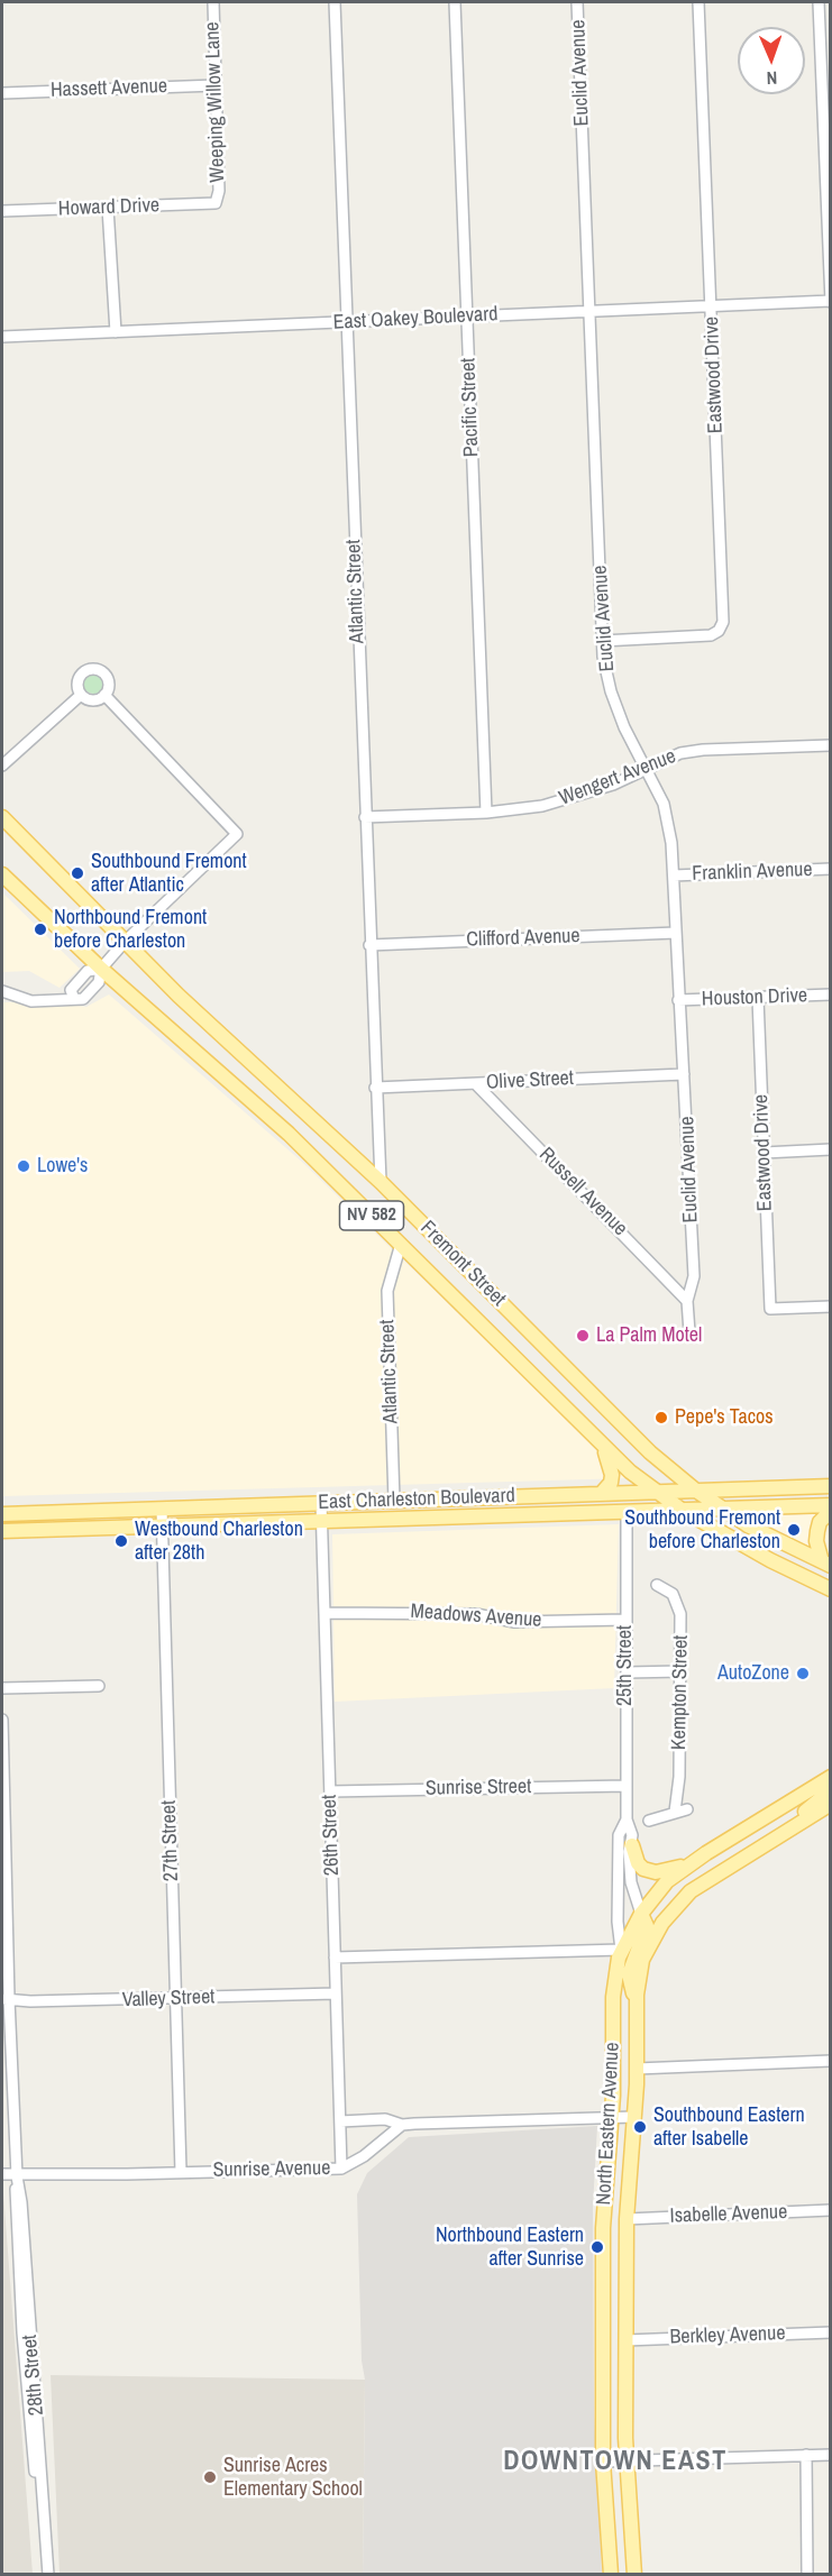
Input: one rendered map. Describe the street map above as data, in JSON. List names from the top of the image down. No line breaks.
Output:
{"streets":{"main road":["NV 582","Fremont Street","East Charleston Boulevard","North Eastern Avenue"],"street":["Euclid Avenue","Hassett Avenue","Weeping Willow Lane","Howard Drive","East Oakey Boulevard","Eastwood Drive","Pacific Street","Atlantic Street","Wengert Avenue","Franklin Avenue","Clifford Avenue","Houston Drive","Olive Street","Russell Avenue","Meadows Avenue","25th Street","Kempton Street","Sunrise Street","26th Street","27th Street","Valley Street","Sunrise Avenue","Isabelle Avenue","Berkley Avenue","28th Street"]},"crossings":[["Euclid Avenue","East Oakey Boulevard"],["Euclid Avenue","Eastwood Drive"],["Euclid Avenue","Wengert Avenue"],["Euclid Avenue","Franklin Avenue"],["Euclid Avenue","Clifford Avenue"],["Euclid Avenue","Houston Drive"],["Euclid Avenue","Olive Street"],["Euclid Avenue","Russell Avenue"],["Hassett Avenue","Weeping Willow Lane"],["Weeping Willow Lane","Howard Drive"],["East Oakey Boulevard","Eastwood Drive"],["East Oakey Boulevard","Pacific Street"],["East Oakey Boulevard","Atlantic Street"],["Eastwood Drive","Houston Drive"],["Pacific Street","Wengert Avenue"],["Atlantic Street","Wengert Avenue"],["Atlantic Street","Clifford Avenue"],["Atlantic Street","Olive Street"],["Atlantic Street","Fremont Street"],["Atlantic Street","East Charleston Boulevard"],["Olive Street","Russell Avenue"],["Fremont Street","East Charleston Boulevard"],["East Charleston Boulevard","25th Street"],["East Charleston Boulevard","26th Street"],["East Charleston Boulevard","27th Street"],["Meadows Avenue","25th Street"],["Meadows Avenue","26th Street"],["25th Street","Sunrise Street"],["25th Street","North Eastern Avenue"],["Sunrise Street","26th Street"],["26th Street","Valley Street"],["26th Street","Sunrise Avenue"],["27th Street","Valley Street"],["27th Street","Sunrise Avenue"],["Valley Street","28th Street"],["North Eastern Avenue","Isabelle Avenue"],["North Eastern Avenue","Berkley Avenue"],["Sunrise Avenue","28th Street"]],"districts":["DOWNTOWN EAST"],"places":["Southbound Fremont after Atlantic","Northbound Fremont before Charleston","Lowe's","La Palm Motel","Pepe's Tacos","Southbound Fremont before Charleston","Westbound Charleston after 28th","AutoZone","Southbound Eastern after Isabelle","Northbound Eastern after Sunrise","Sunrise Acres Elementary School"],"north":"bottom"}
